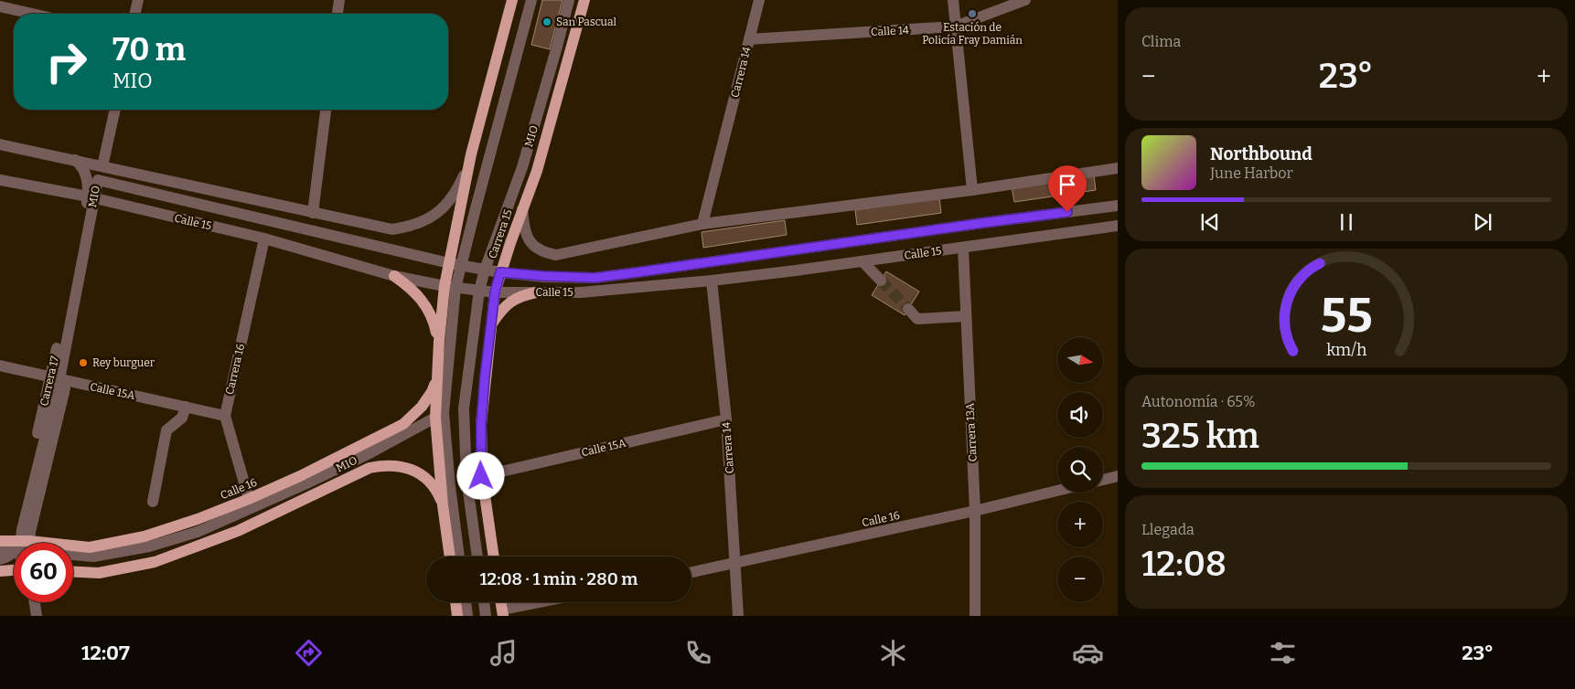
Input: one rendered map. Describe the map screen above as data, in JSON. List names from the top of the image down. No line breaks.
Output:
{"streets":{"main road":["Carrera 15","Calle 16"],"street":["Calle 14","Carrera 14","MIO","Calle 15","Carrera 16","Carrera 17","Calle 15A","Carrera 13A"]},"crossings":[["Calle 14","Carrera 14"],["Carrera 14","Calle 15"],["Carrera 14","Calle 15A"],["Carrera 14","Calle 16"],["MIO","Calle 15"],["MIO","Carrera 15"],["MIO","Carrera 17"],["Calle 15","Carrera 15"],["Calle 15","Carrera 16"],["Calle 15","Carrera 17"],["Calle 15","Carrera 13A"],["Carrera 15","Calle 15A"],["Carrera 16","Calle 15A"],["Carrera 16","Calle 16"],["Carrera 17","Calle 15A"],["Carrera 13A","Calle 16"]],"places":["Estación de Policía Fray Damián","San Pascual","Rey burguer"],"north":"right","page":{"tile":["Clima",["Autonomía · 65%","325 km"],["Llegada","12:08"]],"turn":["70 m","MIO"],"heat":["−","23°","+"],"song":["Northbound","June Harbor"],"map_buttons":["+","−"],"limit":"60","trip":"12:08 · 1 min · 280 m","tabs":["12:07","23°"],"gauge":["55","km/h"]}}
